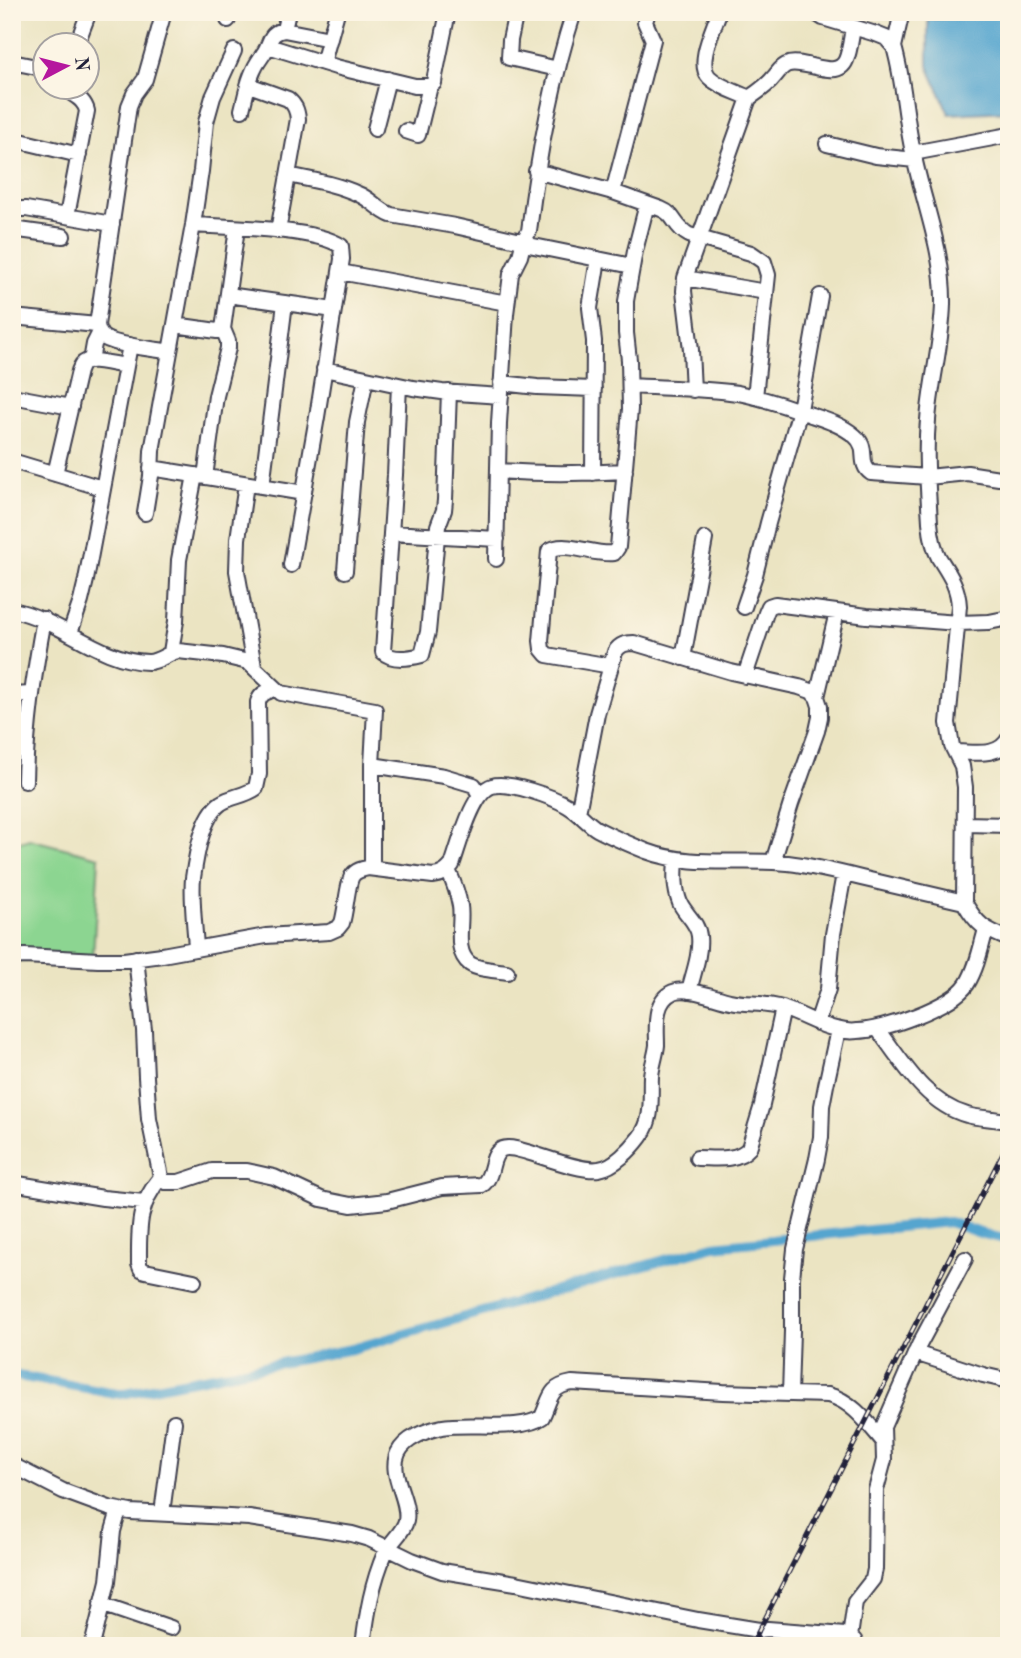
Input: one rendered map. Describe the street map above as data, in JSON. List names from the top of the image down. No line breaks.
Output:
{"north":"right"}
